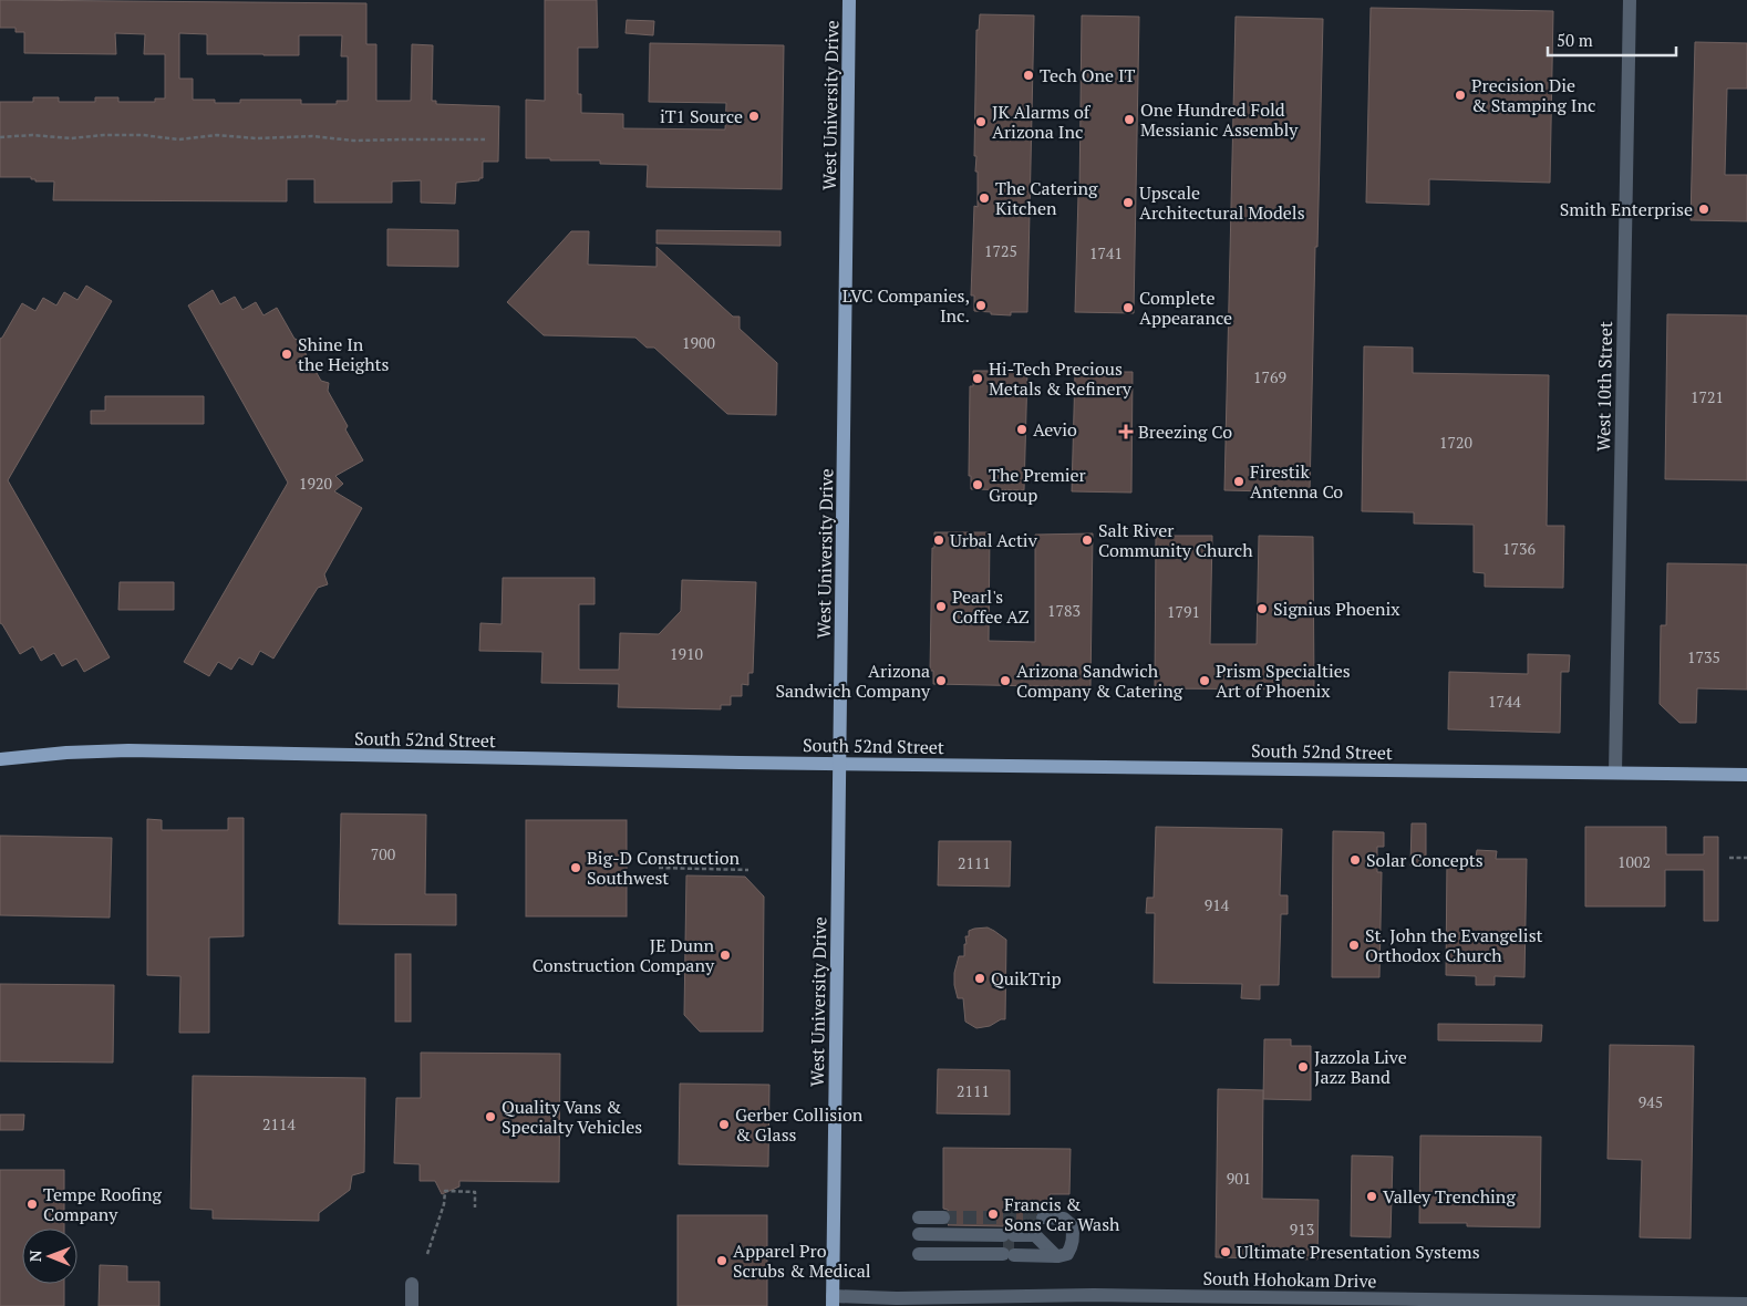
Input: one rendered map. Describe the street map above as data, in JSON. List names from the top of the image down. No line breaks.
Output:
{"streets":{"main road":["West University Drive","South 52nd Street"],"street":["West 10th Street","South Hohokam Drive"]},"crossings":[["West University Drive","South 52nd Street"],["West University Drive","South Hohokam Drive"],["West 10th Street","South 52nd Street"]],"places":{"other":["Tech One IT","Precision Die & Stamping Inc","iT1 Source","One Hundred Fold Messianic Assembly","JK Alarms of Arizona Inc","The Catering Kitchen","Upscale Architectural Models","Smith Enterprise","LVC Companies, Inc.","Complete Appearance","Shine In the Heights","Hi-Tech Precious Metals & Refinery","Aevio","Firestik Antenna Co","The Premier Group","Urbal Activ","Salt River Community Church","Pearl's Coffee AZ","Signius Phoenix","Arizona Sandwich Company","Arizona Sandwich Company & Catering","Prism Specialties Art of Phoenix","Solar Concepts","Big-D Construction Southwest","St. John the Evangelist Orthodox Church","JE Dunn Construction Company","QuikTrip","Jazzola Live Jazz Band","Quality Vans & Specialty Vehicles","Gerber Collision & Glass","Valley Trenching","Tempe Roofing Company","Francis & Sons Car Wash","Ultimate Presentation Systems","Apparel Pro Scrubs & Medical"],"health":["Breezing Co"]},"house_numbers":["1725","1741","1900","1769","1721","1720","1920","1736","1783","1791","1910","1735","1744","700","1002","2111","914","2111","945","2114","901","913"],"scale_bar":"50 m","north":"left"}
